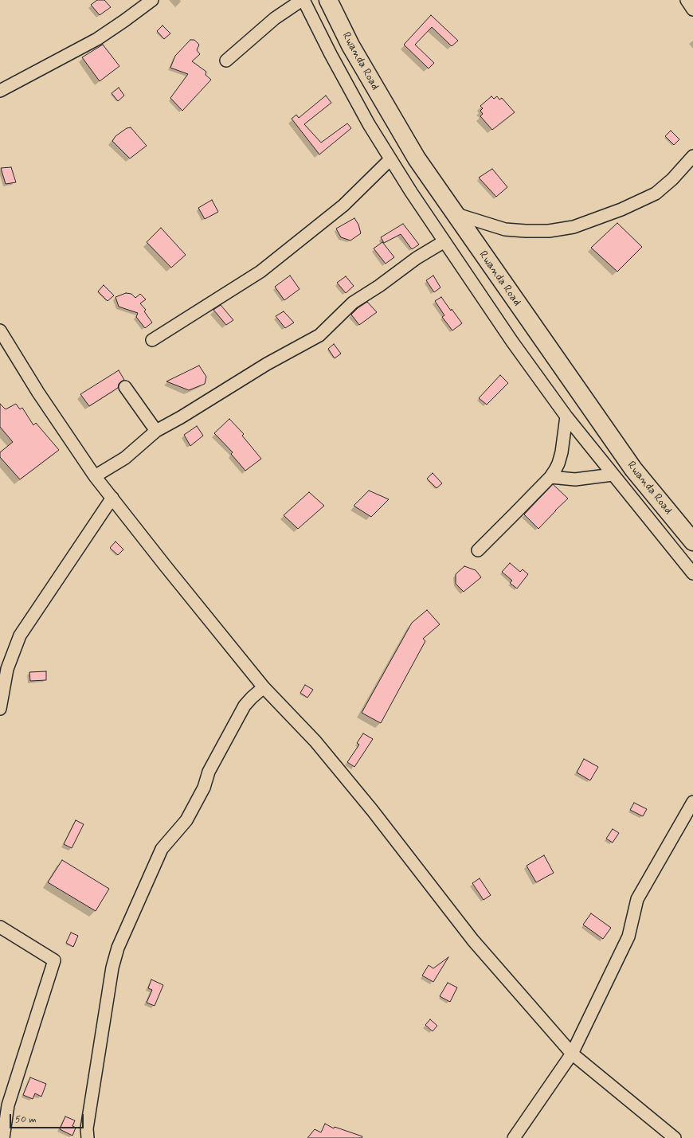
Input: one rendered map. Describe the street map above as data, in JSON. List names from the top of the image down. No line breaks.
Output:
{"streets":{"highway":["Rwanda Road"]},"scale_bar":"50 m"}
